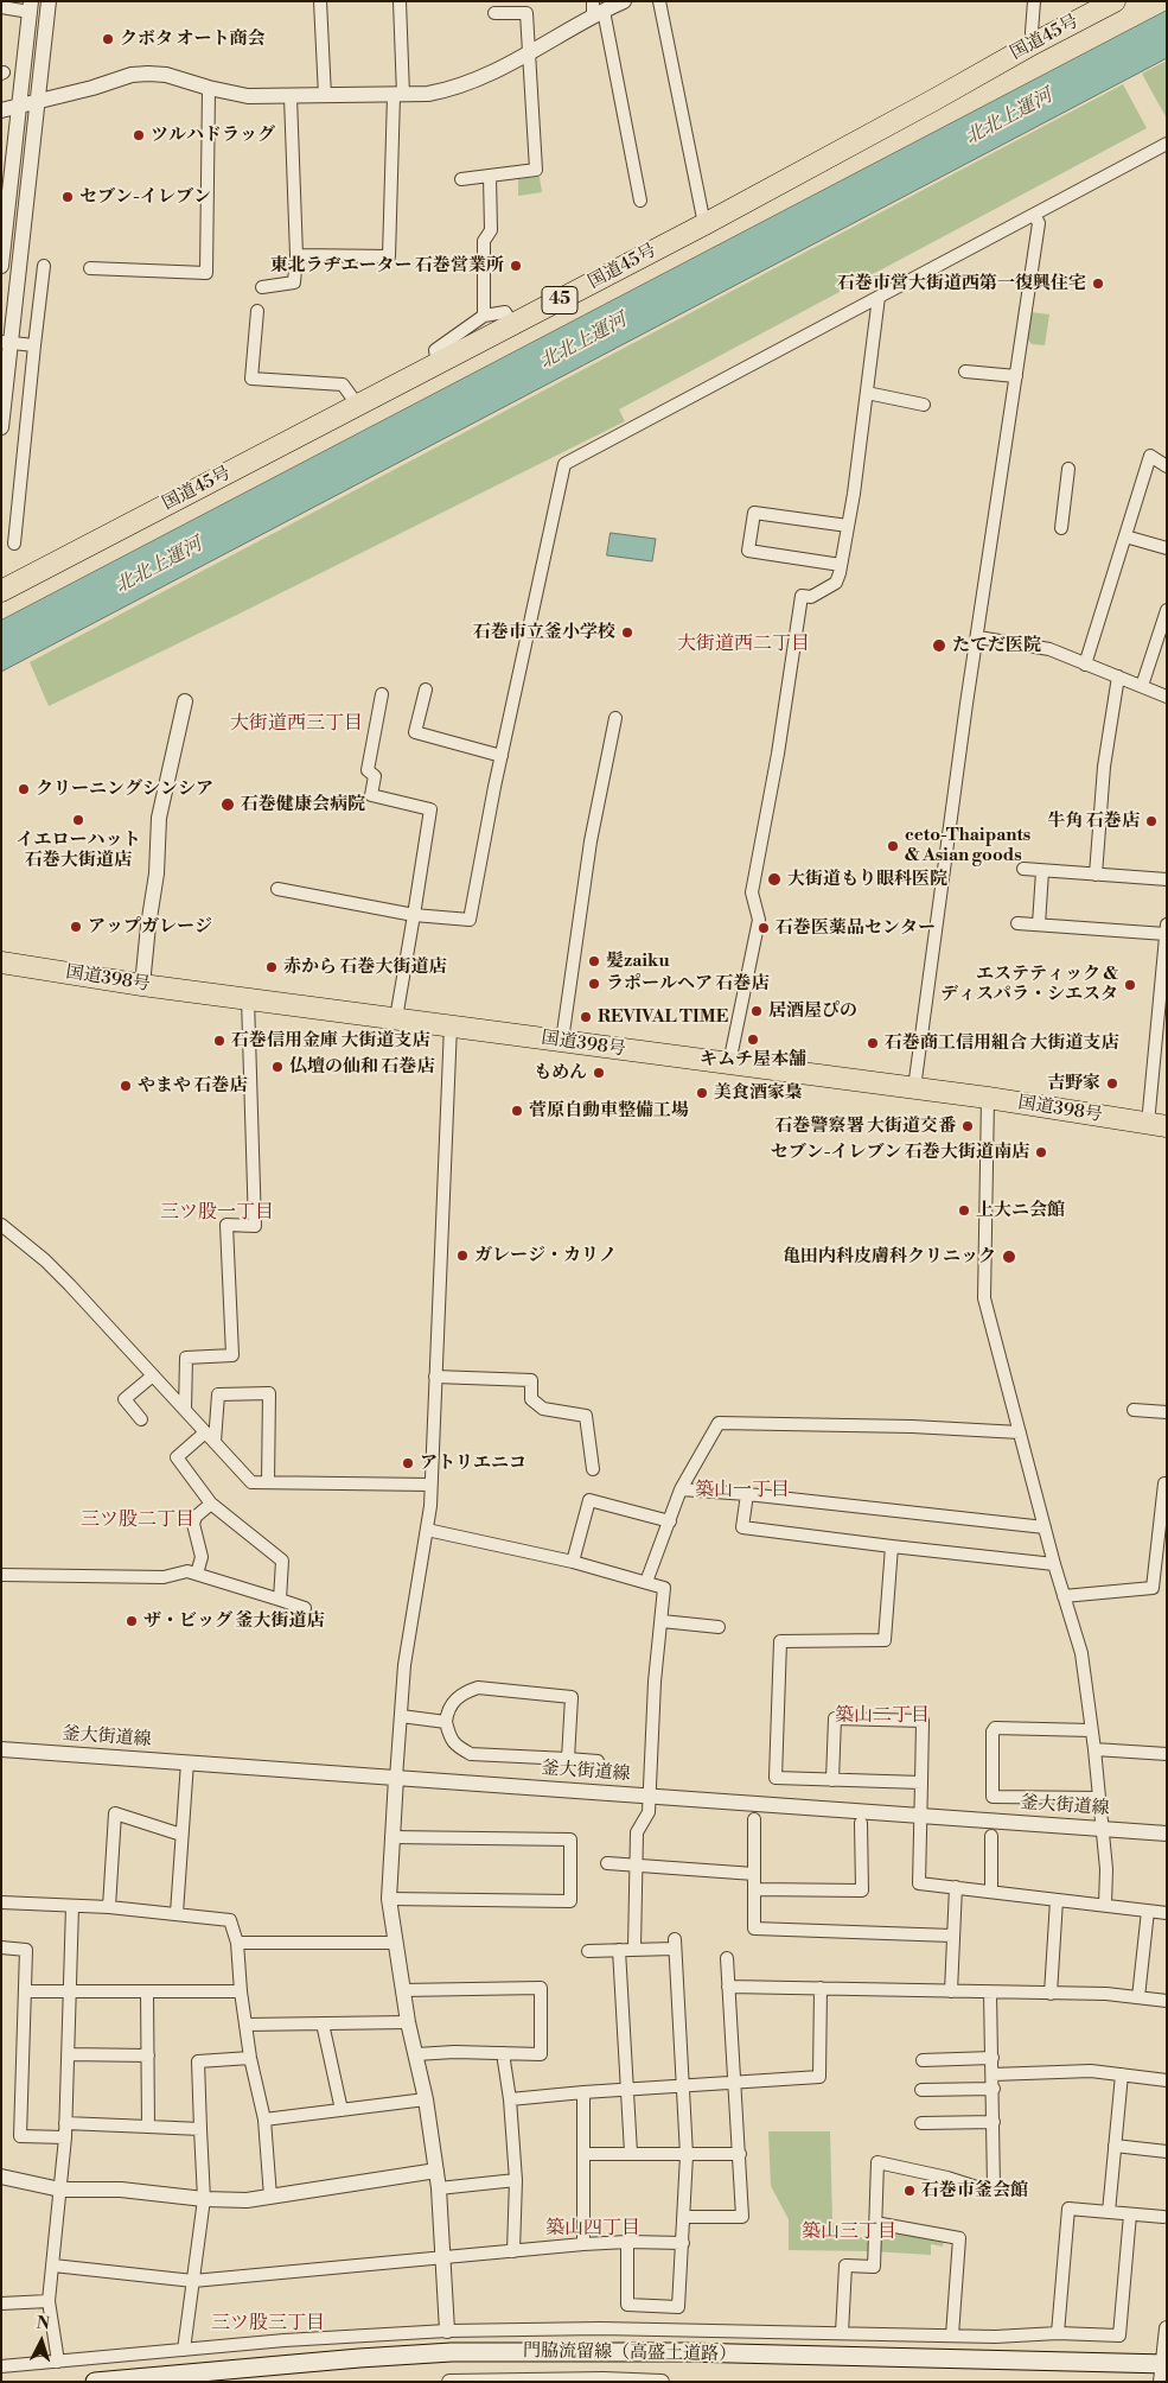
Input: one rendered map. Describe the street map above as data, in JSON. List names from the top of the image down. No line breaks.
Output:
{"streets":{"highway":["国道45号","45","国道398号"],"main road":["門脇流留線（高盛土道路）"],"street":["釜大街道線"]},"districts":["大街道西二丁目","大街道西三丁目","三ツ股一丁目","築山一丁目","三ツ股二丁目","築山二丁目","築山四丁目","築山三丁目","三ツ股三丁目"],"water":["北北上運河"],"places":["クボタ オート商会","ツルハドラッグ","セブン-イレブン","東北ラヂエーター 石巻営業所","石巻市営大街道西第一復興住宅","石巻市立釜小学校","たてだ医院","クリーニングシンシア","石巻健康会病院","イエローハット 石巻大街道店","牛角 石巻店","ceto-Thaipants & Asian goods","大街道もり眼科医院","アップガレージ","石巻医薬品センター","髪zaiku","赤から 石巻大街道店","ラポールヘア 石巻店","エステティック & ディスパラ・シエスタ","居酒屋ぴの","REVIVAL TIME","キムチ屋本舗","石巻信用金庫 大街道支店","石巻商工信用組合 大街道支店","仏壇の仙和 石巻店","もめん","吉野家","やまや 石巻店","美食酒家梟","菅原自動車整備工場","石巻警察署 大街道交番","セブン-イレブン 石巻大街道南店","上大ニ会館","ガレージ・カリノ","亀田内科皮膚科クリニック","アトリエニコ","ザ・ビッグ 釜大街道店","石巻市釜会館"],"north":"top"}
